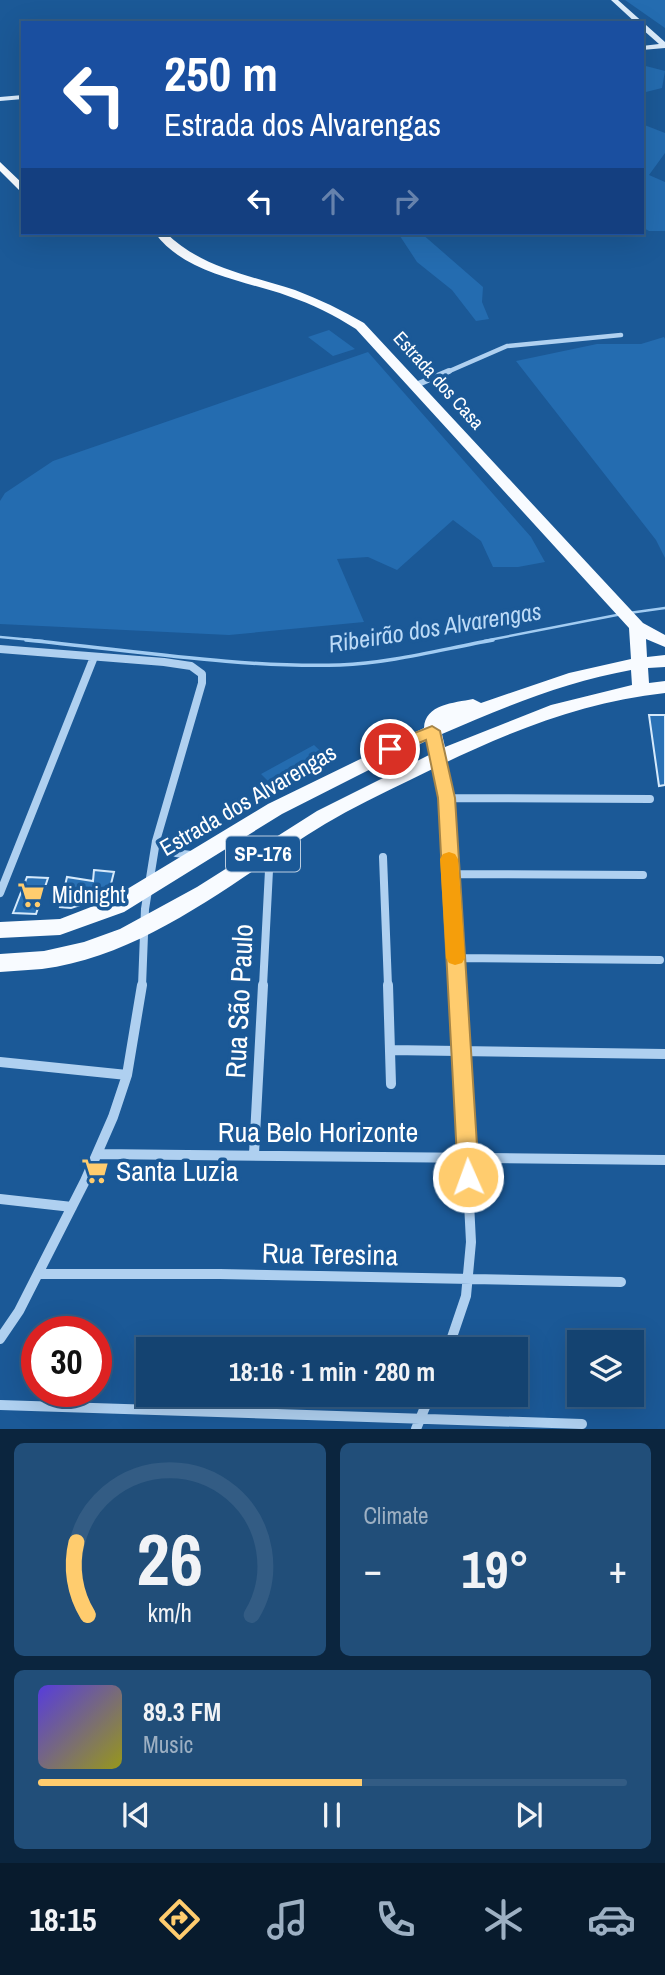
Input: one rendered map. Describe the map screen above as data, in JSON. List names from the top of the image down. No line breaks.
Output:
{"streets":{"main road":["Estrada dos Casa","Estrada dos Alvarengas","SP-176"],"street":["Rua São Paulo","Rua Belo Horizonte","Rua Teresina"]},"crossings":[["SP-176","Rua São Paulo"],["Rua São Paulo","Rua Belo Horizonte"]],"water":["Ribeirão dos Alvarengas"],"places":{"supermarket":["Midnight","Santa Luzia"]},"page":{"turn":["250 m","Estrada dos Alvarengas"],"limit":"30","trip":"18:16 · 1 min · 280 m","tile":"Climate","heat":["−","19°","+"],"song":["89.3 FM","Music"],"tabs":"18:15","gauge":["26","km/h"]}}
